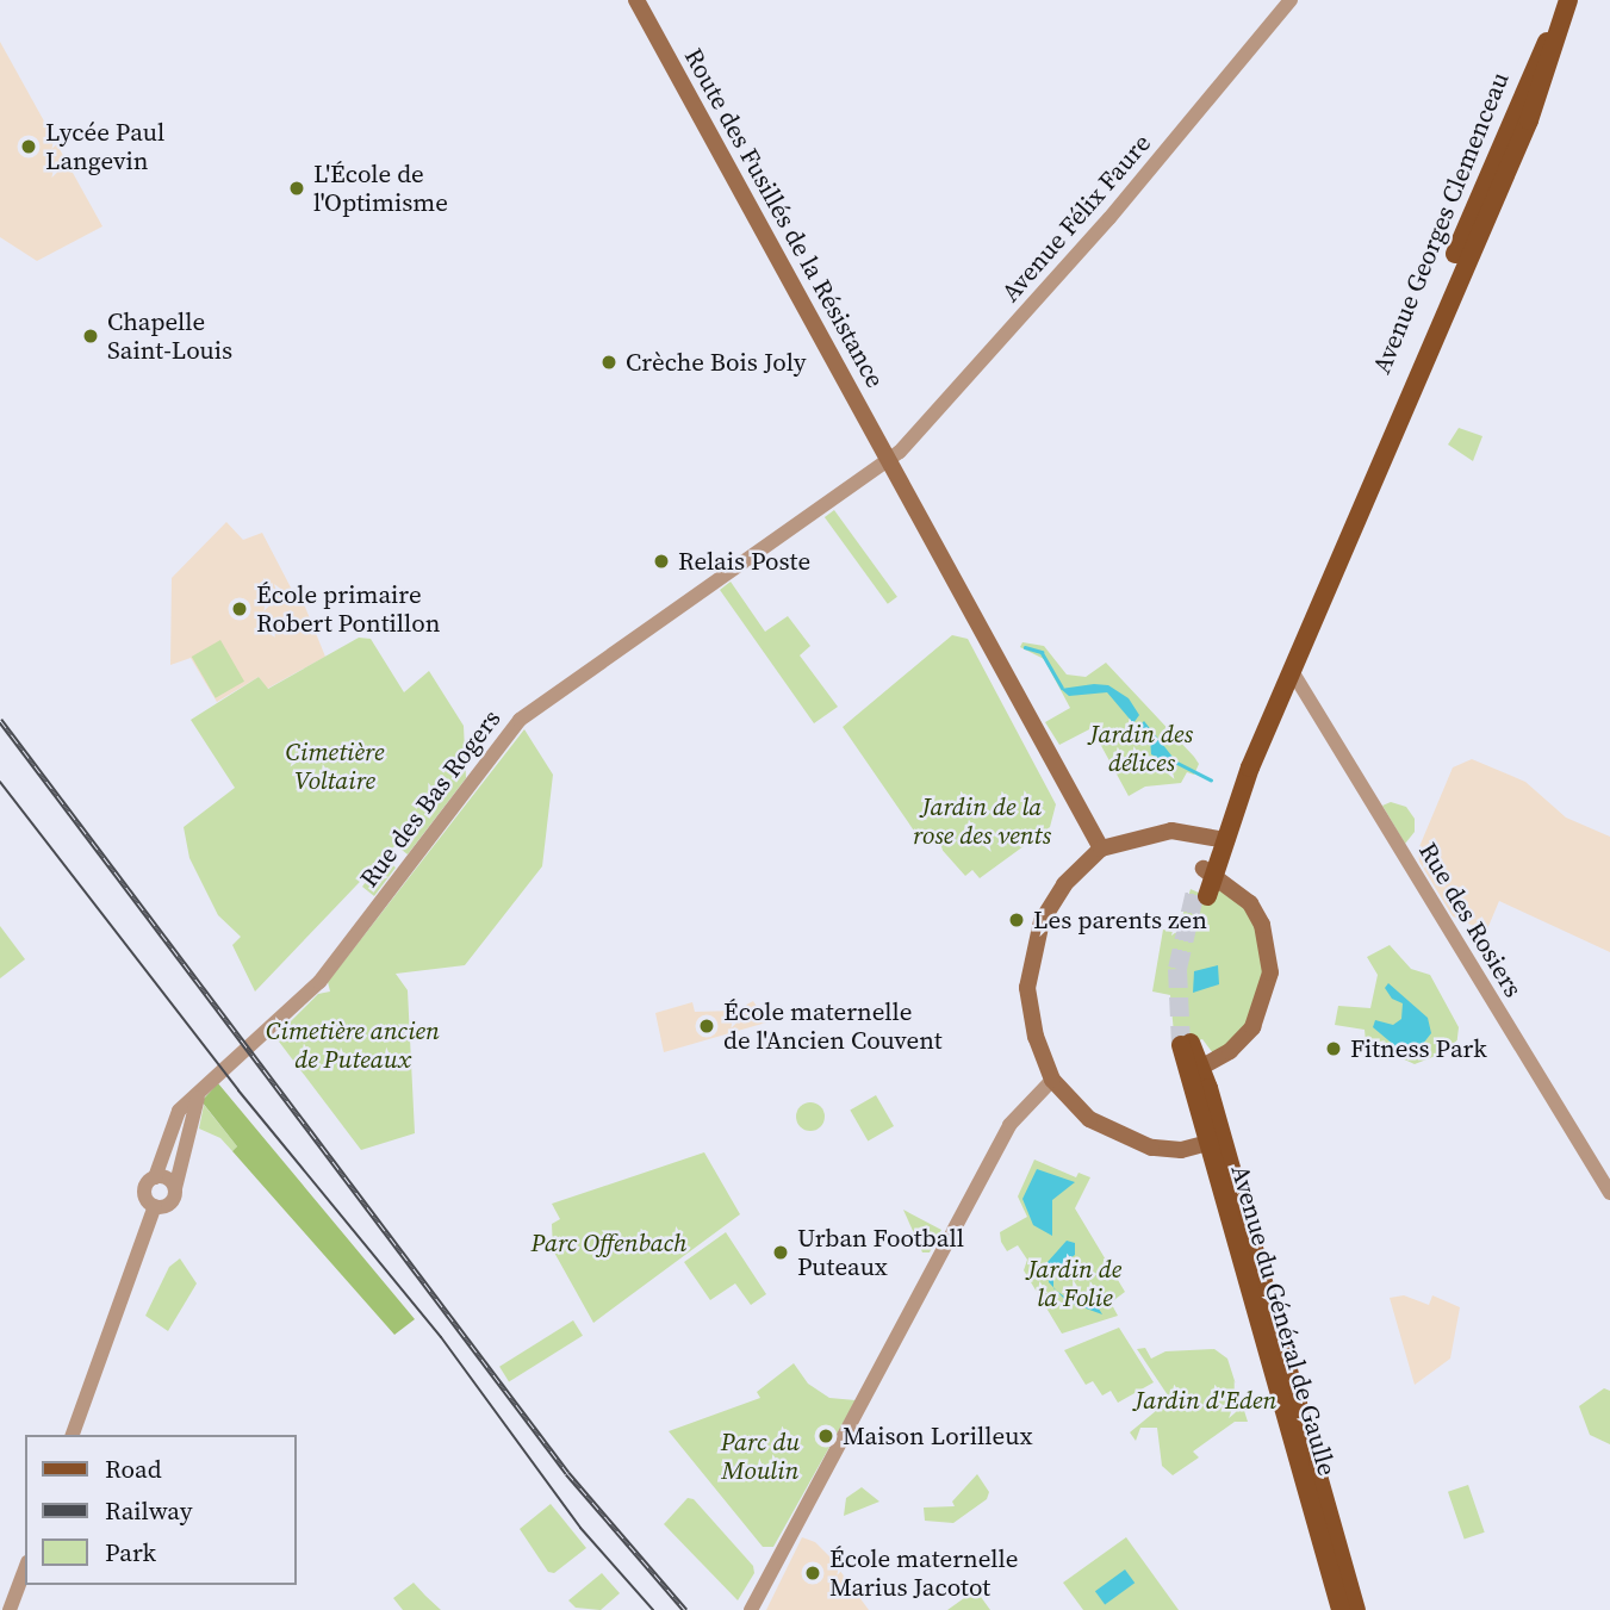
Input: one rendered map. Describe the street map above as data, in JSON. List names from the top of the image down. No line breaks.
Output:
{"streets":{"main road":["Route des Fusillés de la Résistance","Avenue Georges Clemenceau","Avenue du Général de Gaulle"],"street":["Avenue Félix Faure","Rue des Bas Rogers","Rue des Rosiers"]},"crossings":[["Route des Fusillés de la Résistance","Avenue Félix Faure"],["Route des Fusillés de la Résistance","Rue des Bas Rogers"],["Avenue Félix Faure","Rue des Bas Rogers"],["Avenue Georges Clemenceau","Rue des Rosiers"]],"parks":["Jardin des délices","Cimetière Voltaire","Jardin de la rose des vents","Cimetière ancien de Puteaux","Parc Offenbach","Jardin de la Folie","Jardin d'Eden","Parc du Moulin"],"places":["Lycée Paul Langevin","L'École de l'Optimisme","Chapelle Saint-Louis","Crèche Bois Joly","Relais Poste","École primaire Robert Pontillon","Les parents zen","École maternelle de l'Ancien Couvent","Fitness Park","Urban Football Puteaux","Maison Lorilleux","École maternelle Marius Jacotot"],"legend":["Road","Railway","Park"]}
